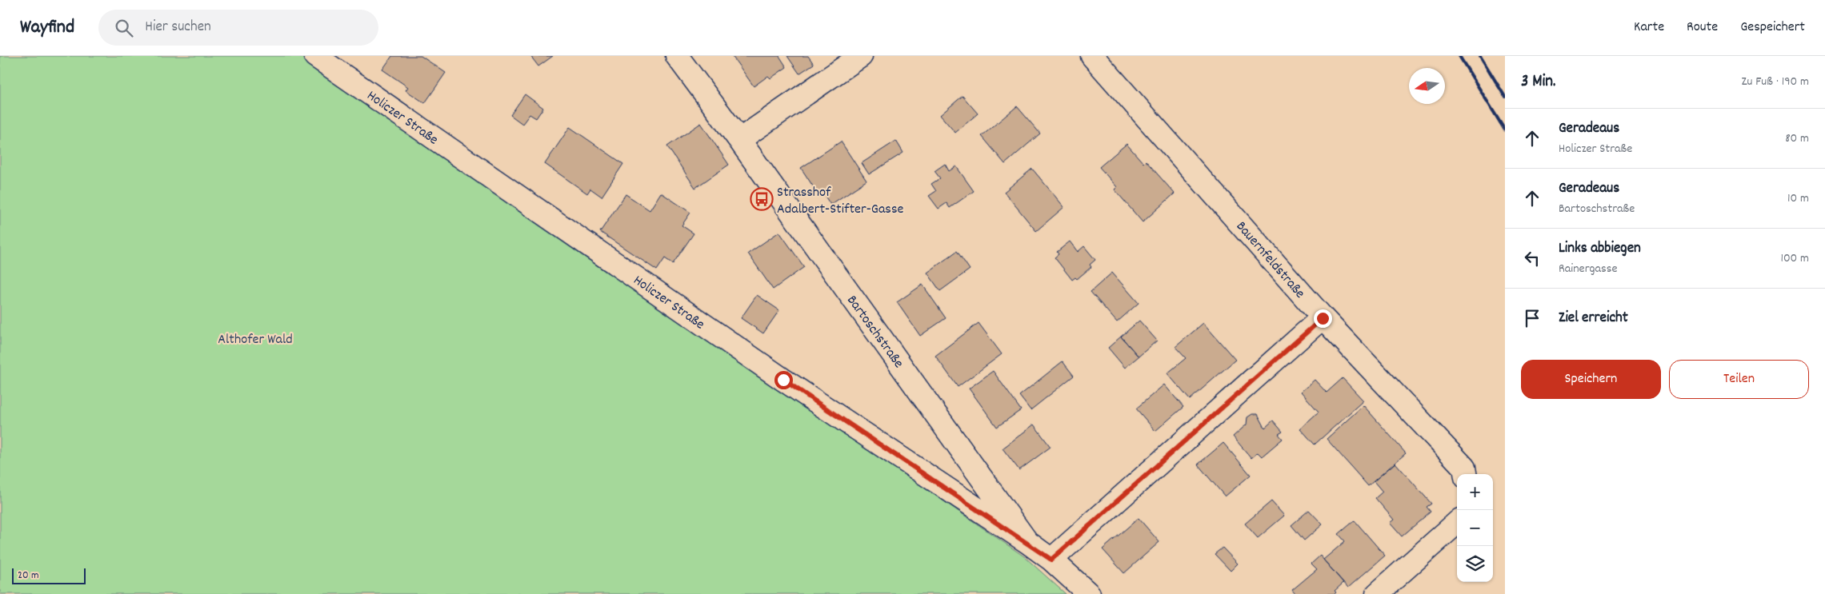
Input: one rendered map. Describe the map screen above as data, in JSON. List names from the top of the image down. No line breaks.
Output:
{"streets":{"street":["Holiczer Straße","Bauernfeldstraße","Bartoschstraße"]},"crossings":[["Holiczer Straße","Bartoschstraße"]],"parks":["Althofer Wald"],"places":{"bus stop":["Strasshof Adalbert-Stifter-Gasse"]},"scale_bar":"20 m","north":"left","page":{"header":"Wayfind","search":"Hier suchen","nav":["Karte","Route","Gespeichert"],"heading":["3 Min.","Zu Fuß · 190 m"],"list":[["Geradeaus","Holiczer Straße","80 m"],["Geradeaus","Bartoschstraße","10 m"],["Links abbiegen","Rainergasse","100 m"],"Ziel erreicht"],"buttons":["Speichern","Teilen"],"map_buttons":["+","−"],"scale":"20 m"}}
